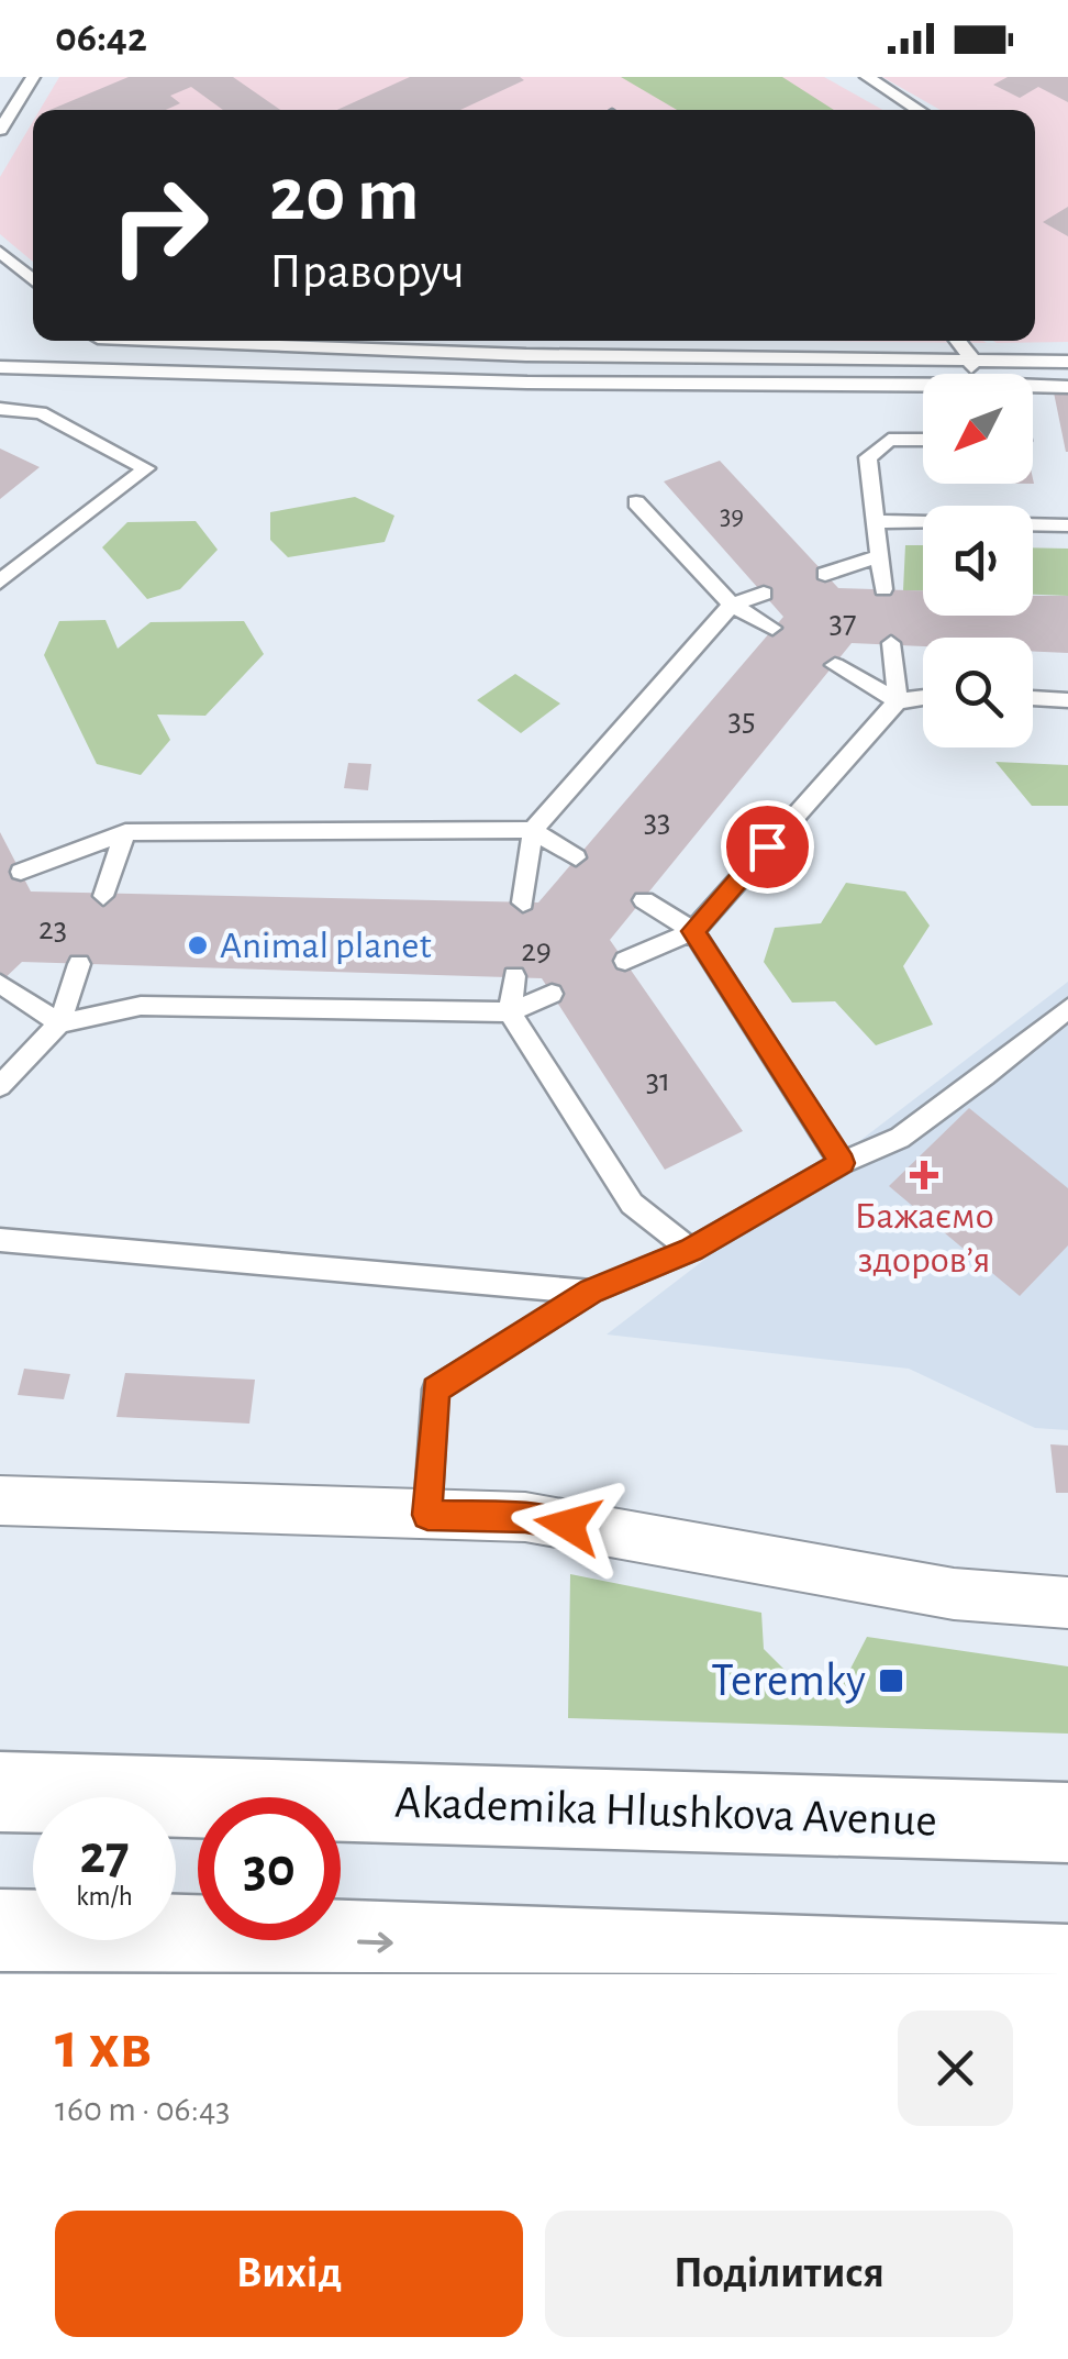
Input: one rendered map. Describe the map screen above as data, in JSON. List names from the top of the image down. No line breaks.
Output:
{"streets":{"highway":["Akademika Hlushkova Avenue"]},"places":{"other":["Animal planet"],"health":["Бажаємо здоровʼя"],"transit":["Teremky"]},"house_numbers":["39","37","35","33","23","29","31"],"north":"bottom left","page":{"status":"06:42","turn":["20 m","Праворуч"],"speed":"27 km/h","limit":"30","heading":["1 хв","160 m · 06:43"],"buttons":["Вихід","Поділитися"]}}
